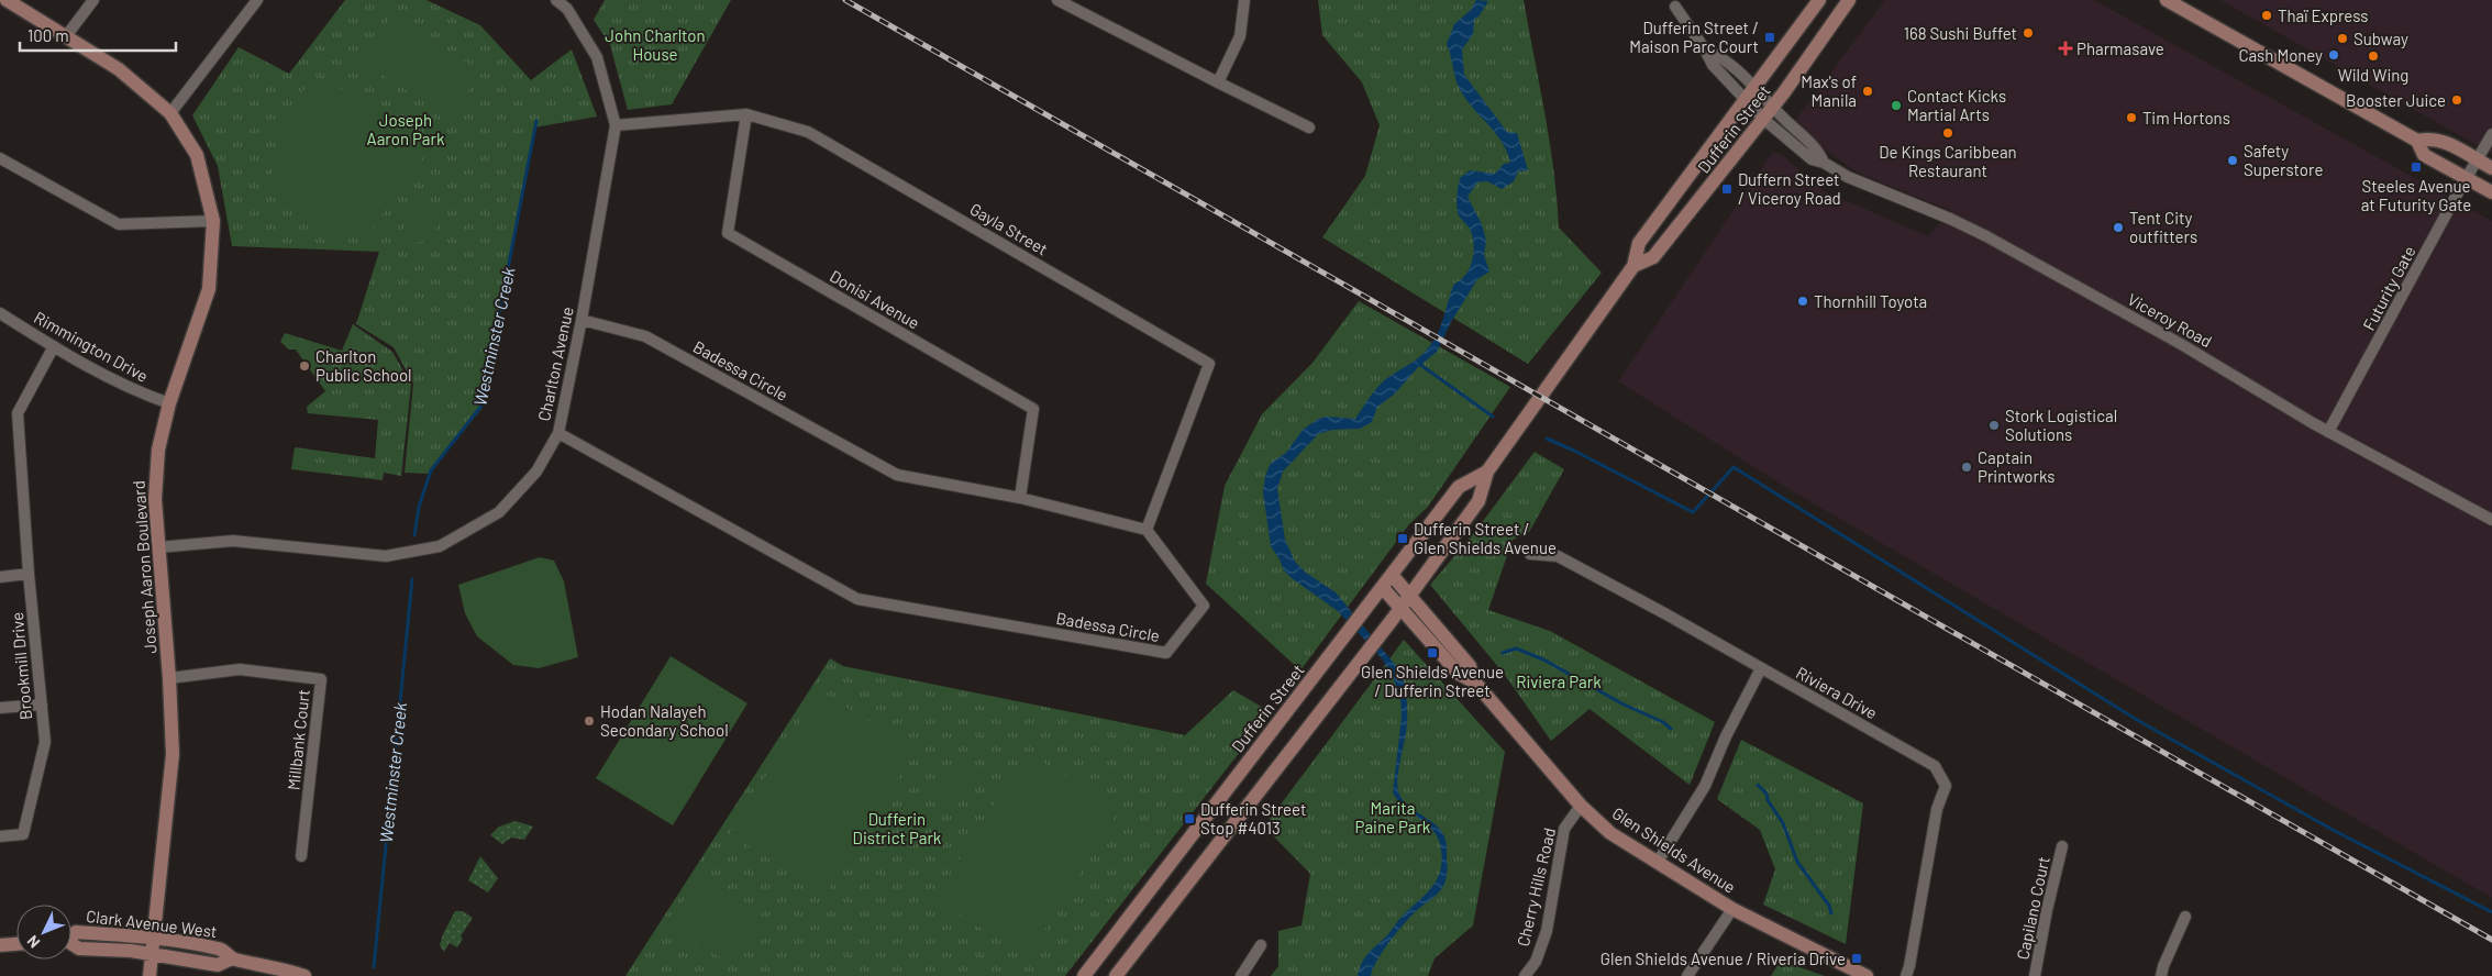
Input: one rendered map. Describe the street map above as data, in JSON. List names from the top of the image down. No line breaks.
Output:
{"streets":{"main road":["Dufferin Street","Joseph Aaron Boulevard","Glen Shields Avenue","Clark Avenue West"],"street":["Gayla Street","Futurity Gate","Donisi Avenue","Viceroy Road","Rimmington Drive","Charlton Avenue","Badessa Circle","Brookmill Drive","Riviera Drive","Millbank Court","Cherry Hills Road","Capilano Court"]},"crossings":[["Dufferin Street","Viceroy Road"],["Dufferin Street","Glen Shields Avenue"],["Gayla Street","Donisi Avenue"],["Gayla Street","Charlton Avenue"],["Gayla Street","Badessa Circle"],["Futurity Gate","Viceroy Road"],["Donisi Avenue","Badessa Circle"],["Rimmington Drive","Joseph Aaron Boulevard"],["Rimmington Drive","Brookmill Drive"],["Charlton Avenue","Badessa Circle"],["Charlton Avenue","Joseph Aaron Boulevard"],["Joseph Aaron Boulevard","Millbank Court"],["Joseph Aaron Boulevard","Clark Avenue West"],["Glen Shields Avenue","Cherry Hills Road"]],"water":["Westminster Creek"],"parks":["John Charlton House","Joseph Aaron Park","Riviera Park","Marita Paine Park","Dufferin District Park"],"places":{"other":["Thaï Express","168 Sushi Buffet","Subway","Cash Money","Wild Wing","Max's of Manila","Booster Juice","Contact Kicks Martial Arts","Tim Hortons","De Kings Caribbean Restaurant","Safety Superstore","Tent City outfitters","Thornhill Toyota","Charlton Public School","Stork Logistical Solutions","Captain Printworks","Hodan Nalayeh Secondary School"],"transit":["Dufferin Street / Maison Parc Court","Steeles Avenue at Futurity Gate","Duffern Street / Viceroy Road","Dufferin Street / Glen Shields Avenue","Glen Shields Avenue / Dufferin Street","Dufferin Street Stop #4013","Glen Shields Avenue / Riveria Drive"],"health":["Pharmasave"]},"scale_bar":"100 m","north":"bottom left"}
